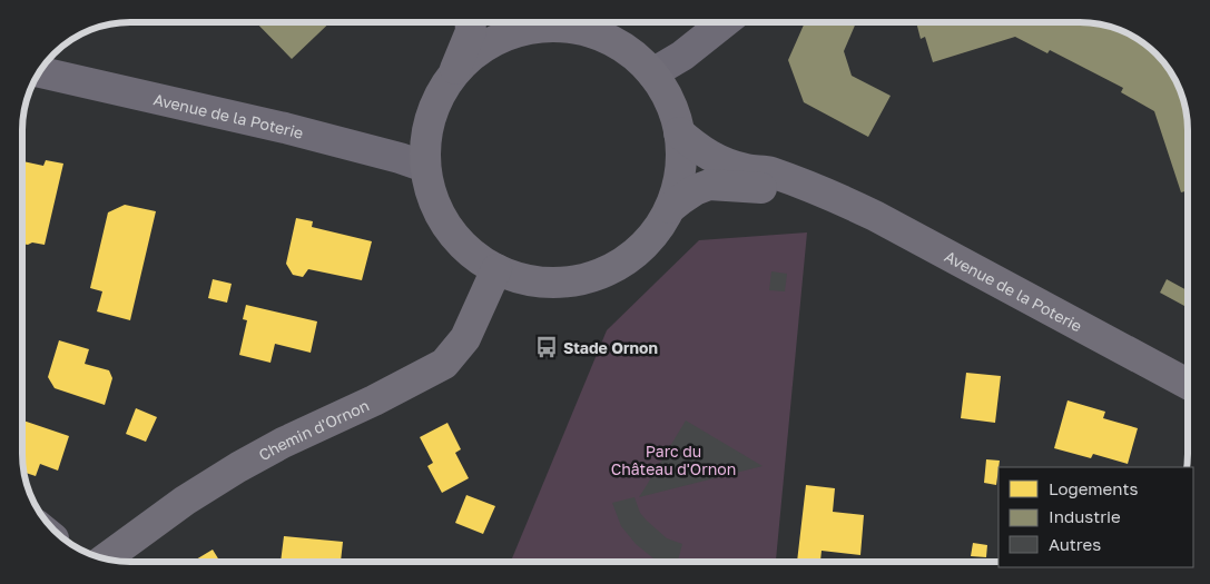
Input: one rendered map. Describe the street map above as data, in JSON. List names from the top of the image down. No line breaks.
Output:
{"streets":{"street":["Avenue de la Poterie","Chemin d'Ornon"]},"parks":["Parc du Château d'Ornon"],"places":{"bus stop":["Stade Ornon"]},"legend":["Logements","Industrie","Autres"]}
